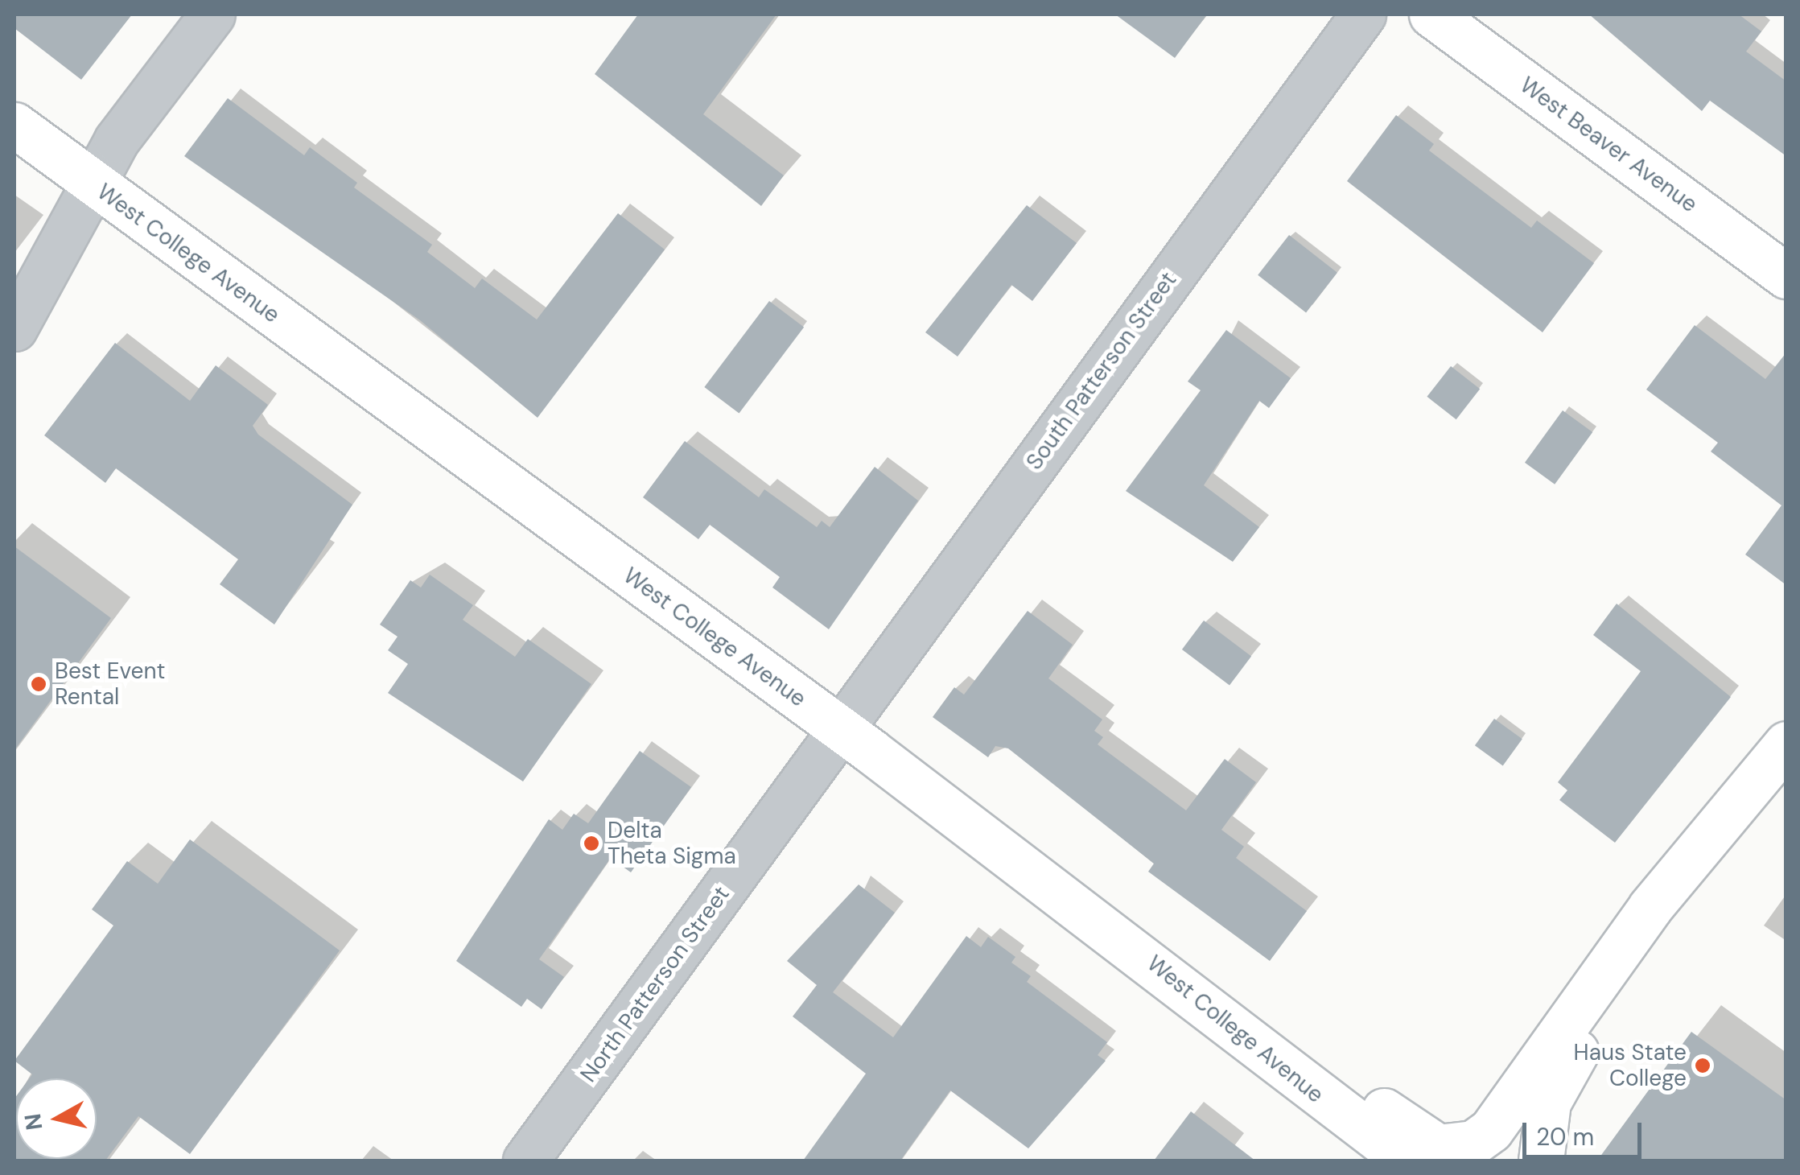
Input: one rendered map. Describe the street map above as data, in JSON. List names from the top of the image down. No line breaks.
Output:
{"streets":{"main road":["West Beaver Avenue","West College Avenue"],"street":["South Patterson Street","North Patterson Street"]},"crossings":[["West College Avenue","South Patterson Street"],["West College Avenue","North Patterson Street"],["South Patterson Street","North Patterson Street"]],"places":["Best Event Rental","Delta Theta Sigma","Haus State College"],"scale_bar":"20 m","north":"left"}
